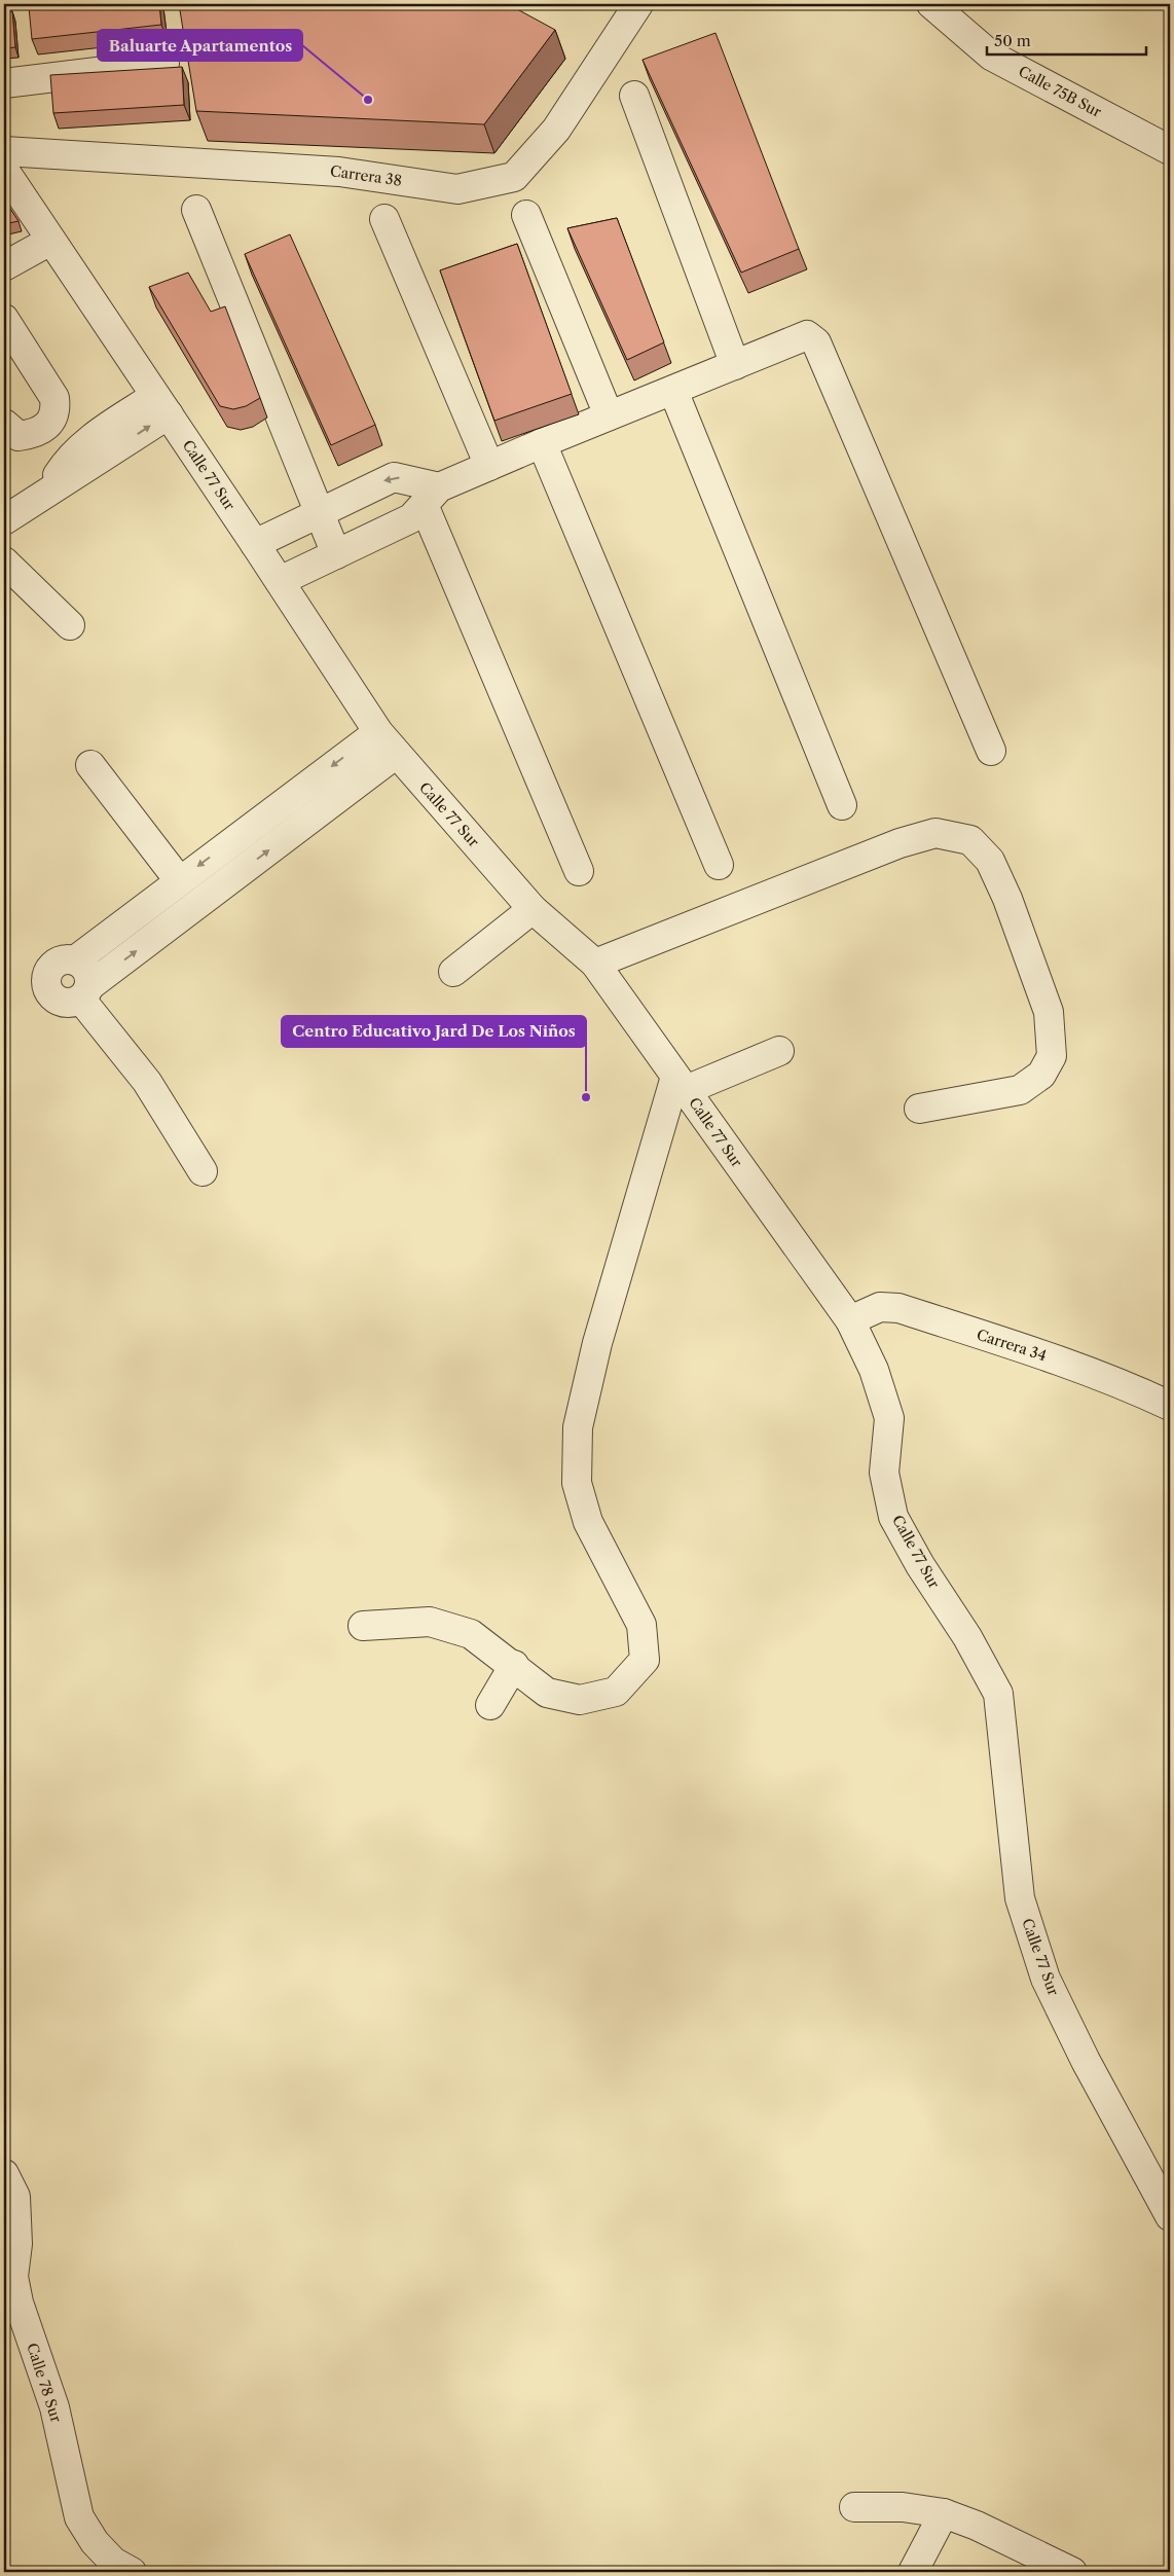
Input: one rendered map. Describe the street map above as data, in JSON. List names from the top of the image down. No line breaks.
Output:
{"streets":{"street":["Calle 75B Sur","Carrera 38","Calle 77 Sur","Carrera 34","Calle 78 Sur"]},"crossings":[["Calle 77 Sur","Carrera 34"]],"places":["Baluarte Apartamentos","Centro Educativo Jard De Los Niños"],"scale_bar":"50 m"}
